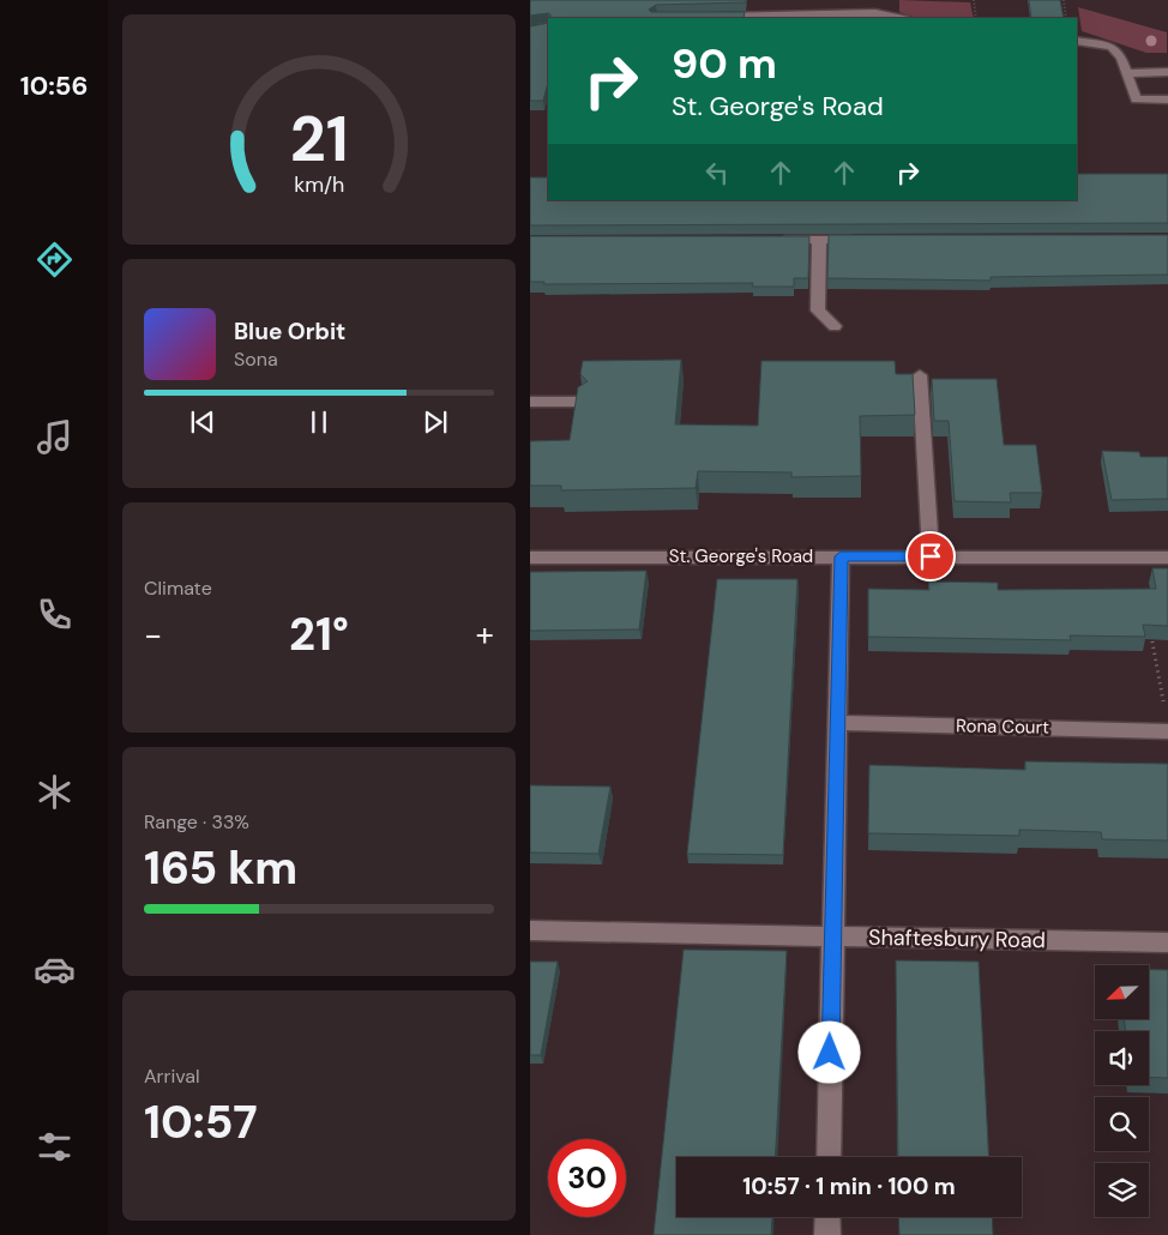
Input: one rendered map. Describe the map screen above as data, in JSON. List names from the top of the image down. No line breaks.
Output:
{"streets":{"street":["St. George's Road","Rona Court","Shaftesbury Road"]},"north":"bottom left","page":{"tabs":"10:56","turn":["90 m","St. George's Road"],"song":["Blue Orbit","Sona"],"tile":["Climate",["Range · 33%","165 km"],["Arrival","10:57"]],"heat":["−","21°","+"],"limit":"30","trip":"10:57 · 1 min · 100 m","gauge":["21","km/h"]}}
